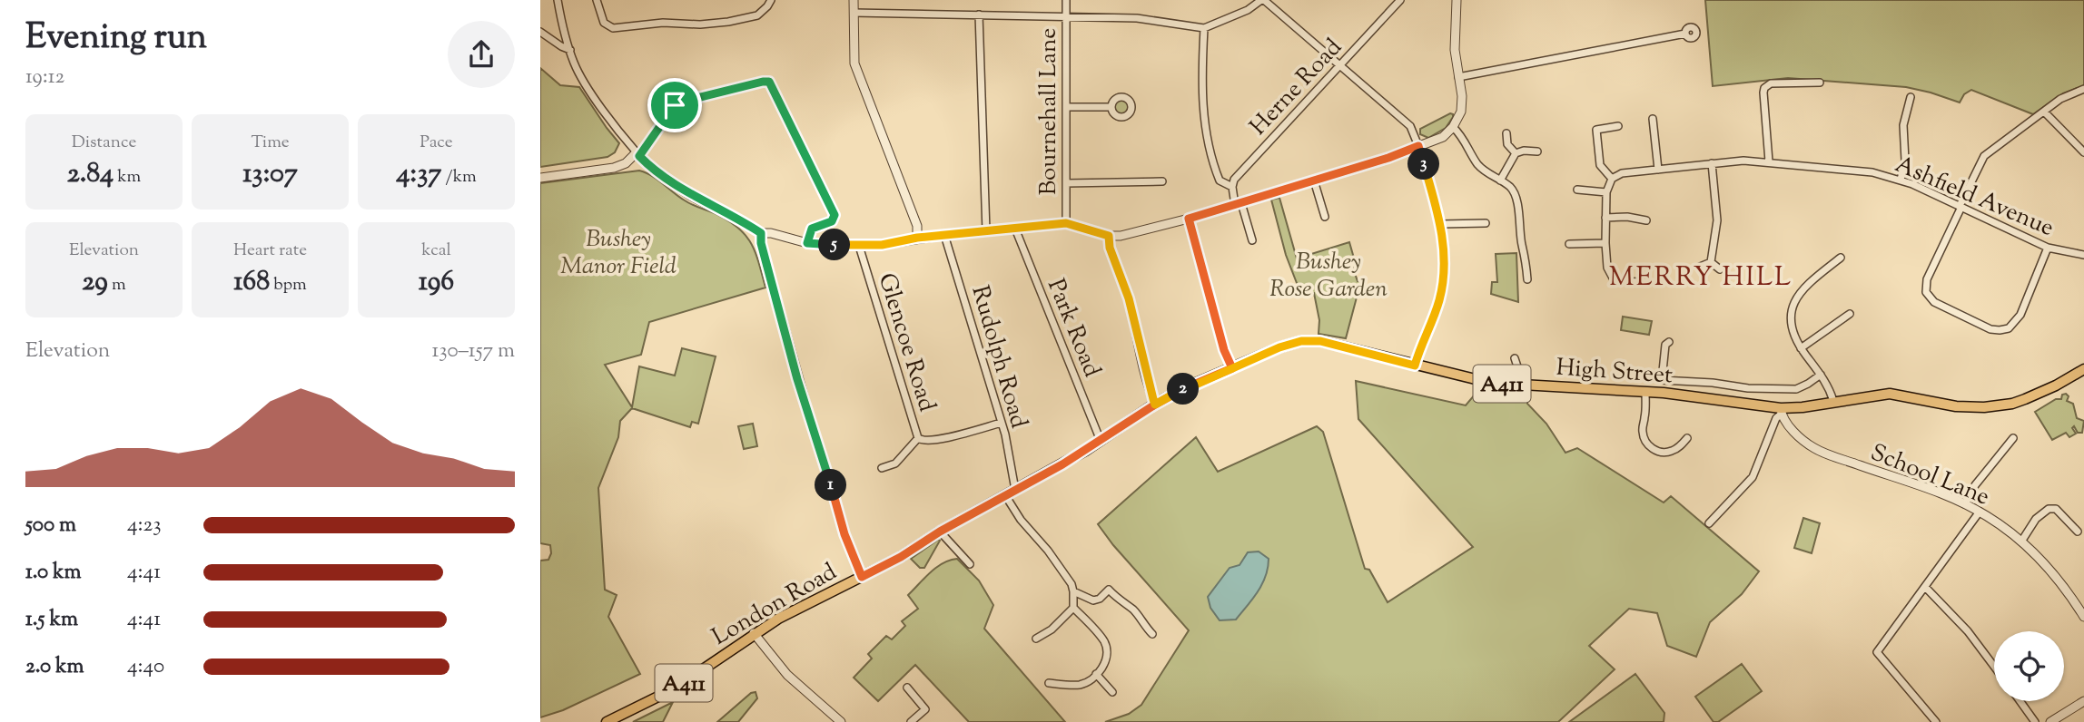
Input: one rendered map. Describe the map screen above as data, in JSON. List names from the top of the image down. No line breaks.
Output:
{"streets":{"main road":["High Street","A411","London Road"],"street":["Herne Road","Bournehall Lane","Ashfield Avenue","Park Road","Glencoe Road","Rudolph Road","School Lane"]},"crossings":[["Park Road","High Street"],["Glencoe Road","Rudolph Road"],["Rudolph Road","High Street"],["High Street","A411"],["High Street","School Lane"],["High Street","London Road"],["A411","School Lane"]],"districts":["MERRY HILL"],"parks":["Bushey Manor Field","Bushey Rose Garden"],"page":{"heading":["Evening run","19:12"],"stats":[["Distance","2.84 km"],["Time","13:07"],["Pace","4:37 /km"],["Elevation","29 m"],["Heart rate","168 bpm"],["kcal","196"]],"pins":["3","5","2","1"],"chart":["Elevation","130–157 m"],"list":[{"name":"500 m","note":"4:23"},{"name":"1.0 km","note":"4:41"},{"name":"1.5 km","note":"4:41"},{"name":"2.0 km","note":"4:40"}]}}
